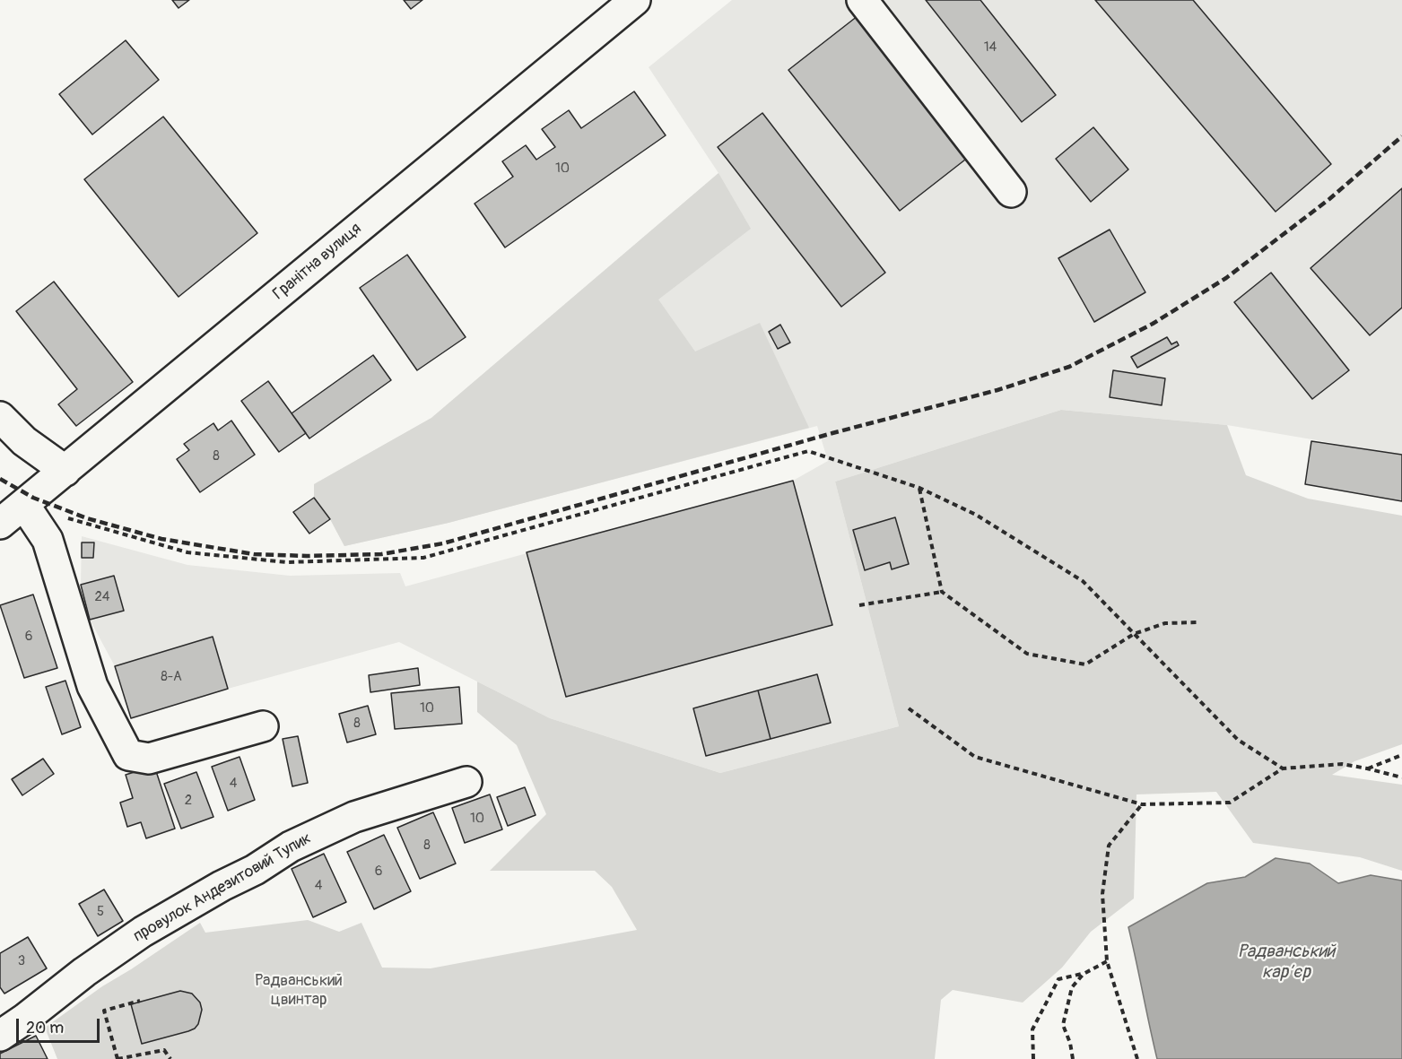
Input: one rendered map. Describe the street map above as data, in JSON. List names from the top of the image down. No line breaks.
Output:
{"streets":{"street":["Гранітна вулиця","провулок Андезитовий Тупик"]},"water":["Радванський карʼєр"],"parks":["Радванський цвинтар"],"house_numbers":["14","10","8","24","6","8-А","10","8","4","2","10","8","6","4","5","3"],"scale_bar":"20 m"}
